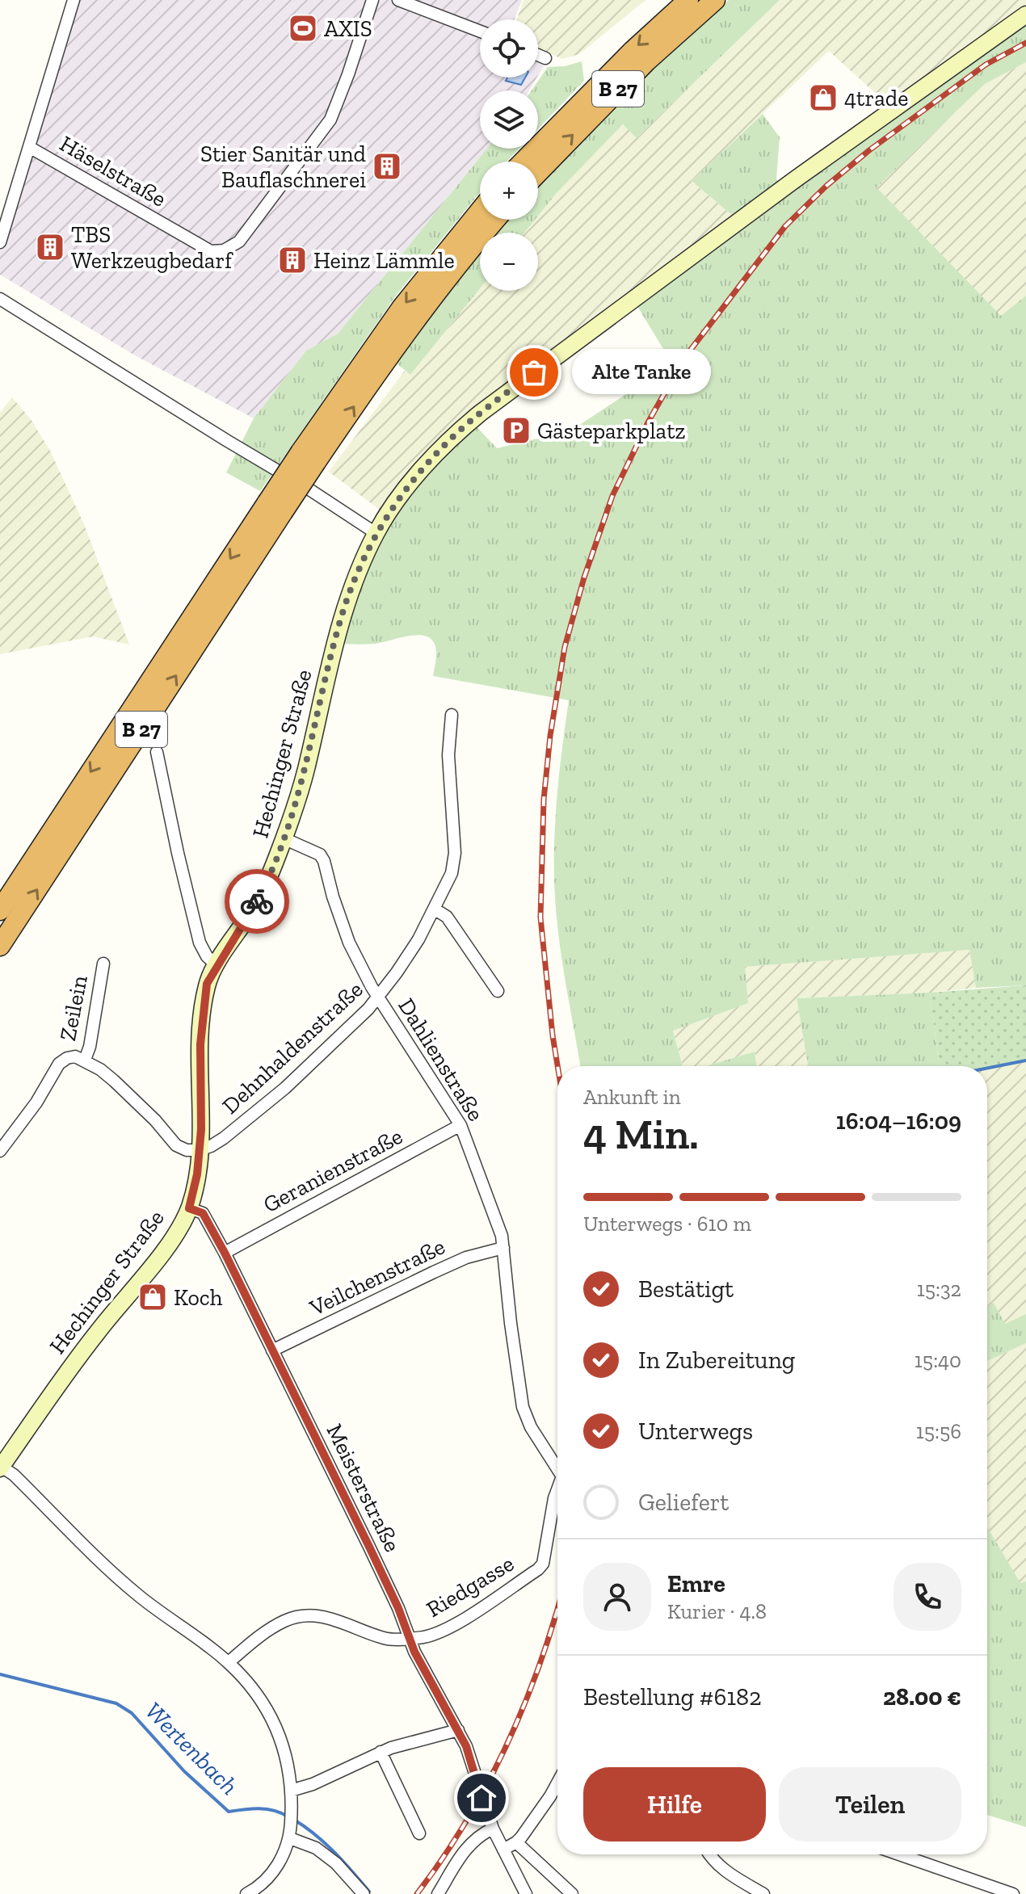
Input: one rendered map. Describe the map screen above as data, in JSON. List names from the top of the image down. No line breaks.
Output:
{"streets":{"highway":["B 27"],"street":["Häselstraße","Hechinger Straße","Zeilein","Dehnhaldenstraße","Dahlienstraße","Geranienstraße","Veilchenstraße","Meisterstraße","Riedgasse"]},"crossings":[["Hechinger Straße","Dehnhaldenstraße"],["Hechinger Straße","Dahlienstraße"],["Hechinger Straße","Meisterstraße"],["Dehnhaldenstraße","Dahlienstraße"],["Dahlienstraße","Geranienstraße"],["Dahlienstraße","Veilchenstraße"],["Geranienstraße","Meisterstraße"],["Veilchenstraße","Meisterstraße"],["Meisterstraße","Riedgasse"]],"water":["Wertenbach"],"places":{"sports":["AXIS"],"shop":["4trade","Koch"],"building":["Stier Sanitär und Bauflaschnerei","TBS Werkzeugbedarf","Heinz Lämmle"],"other":["Alte Tanke"],"parking":["Gästeparkplatz"]},"page":{"map_buttons":["+","−"],"bubble":"Alte Tanke","heading":["4 Min.","Ankunft in","16:04–16:09"],"panel":["Emre","Kurier · 4.8","Bestellung #6182","28.00 €"],"bar":"Unterwegs · 610 m","list":[["Bestätigt","15:32"],["In Zubereitung","15:40"],["Unterwegs","15:56"],"Geliefert"],"buttons":["Hilfe","Teilen"]}}
